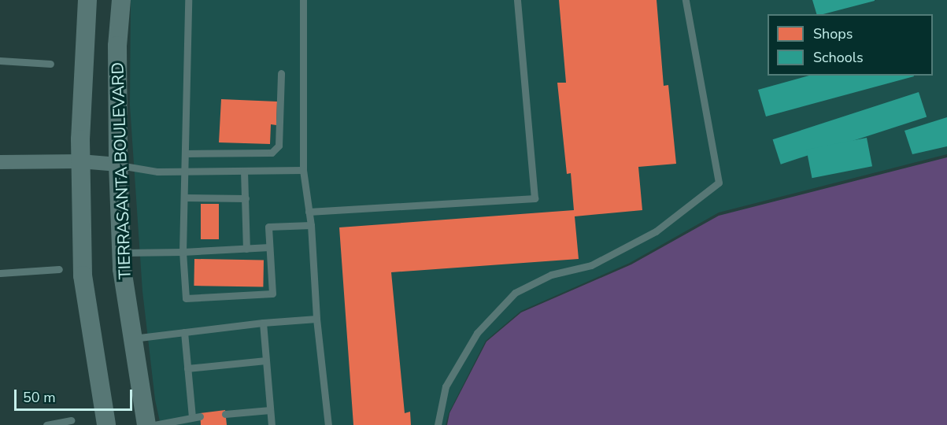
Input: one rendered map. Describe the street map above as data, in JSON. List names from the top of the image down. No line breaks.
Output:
{"streets":{"main road":["TIERRASANTA BOULEVARD"]},"legend":["Shops","Schools"],"scale_bar":"50 m"}
